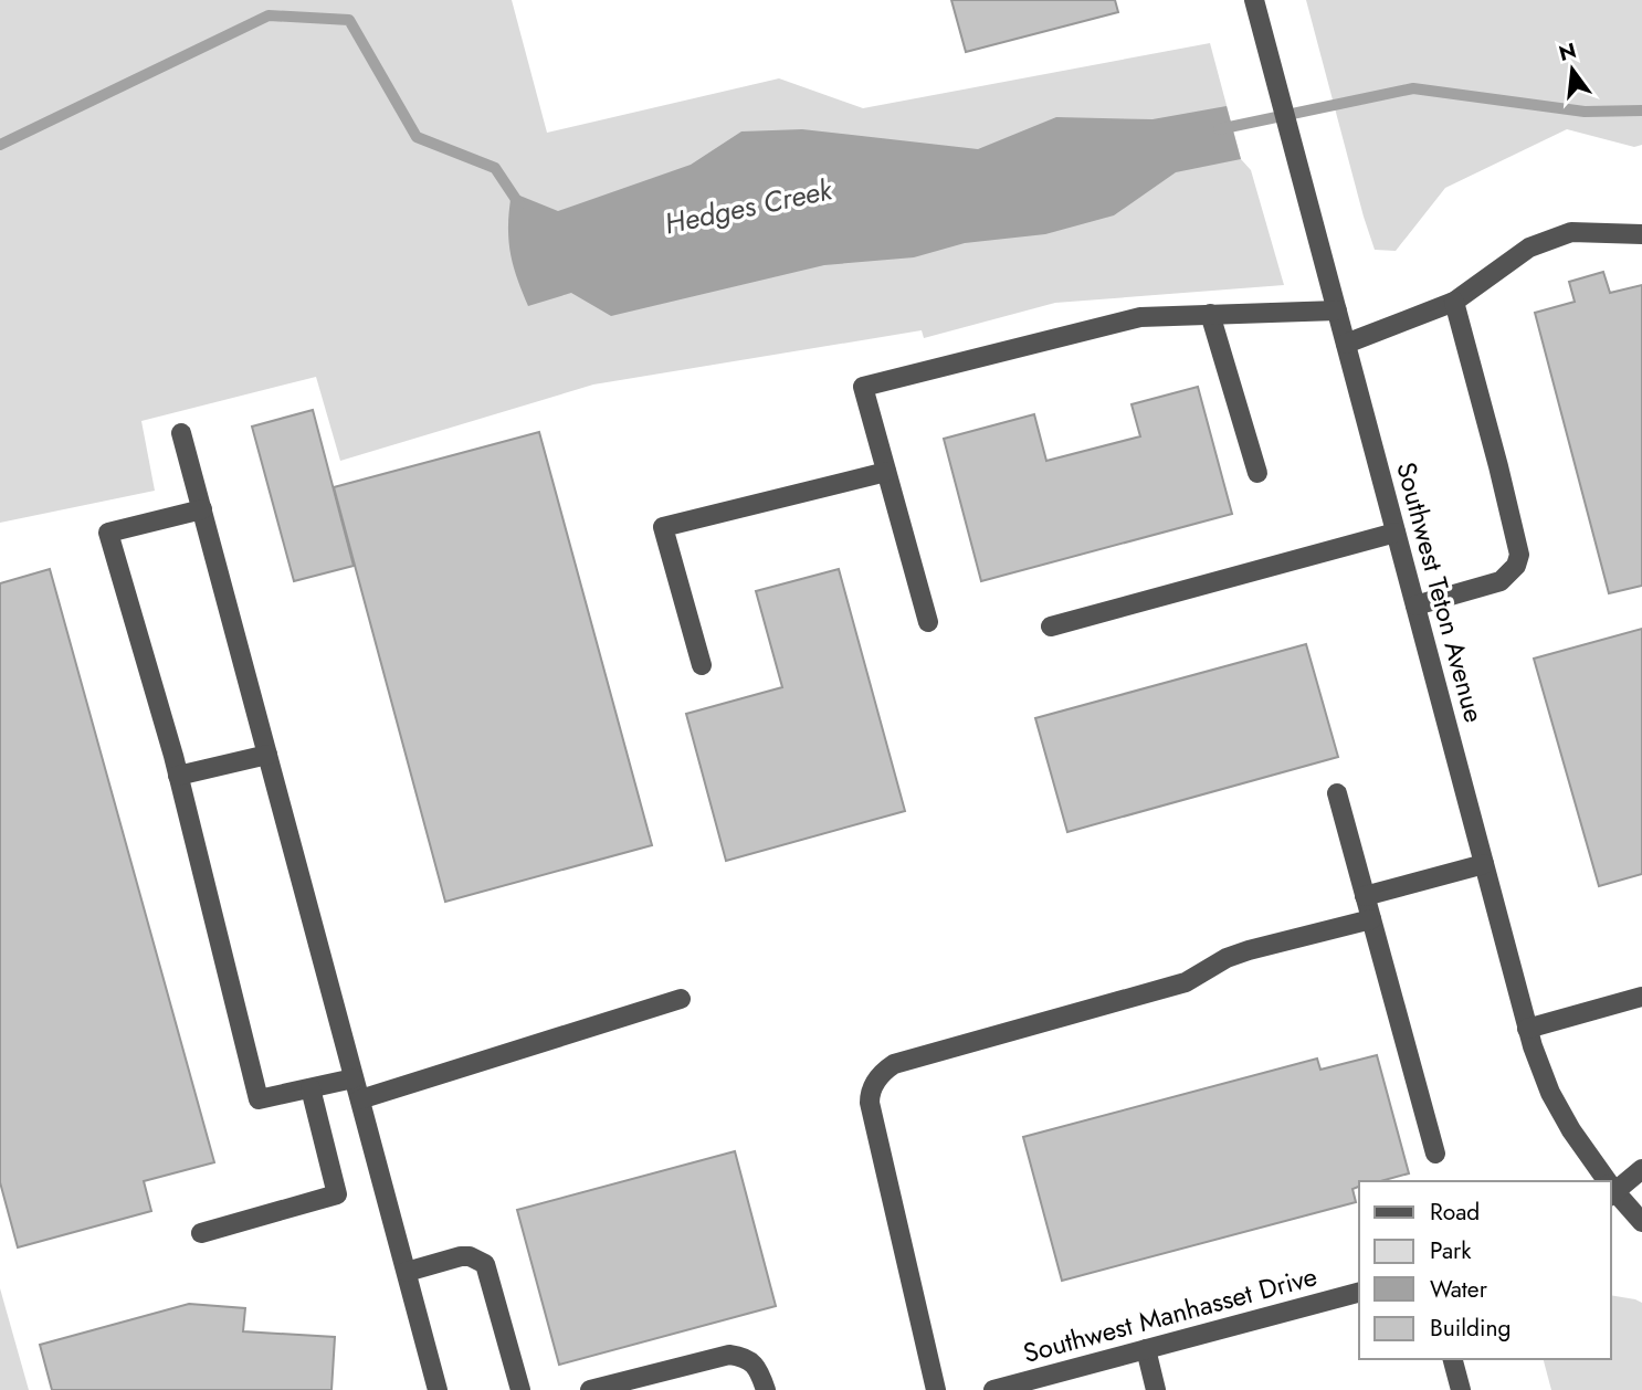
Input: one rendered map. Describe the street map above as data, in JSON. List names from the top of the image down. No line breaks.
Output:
{"streets":{"street":["Southwest Teton Avenue","Southwest Manhasset Drive"]},"water":["Hedges Creek"],"legend":["Road","Park","Water","Building"],"north":"top"}
